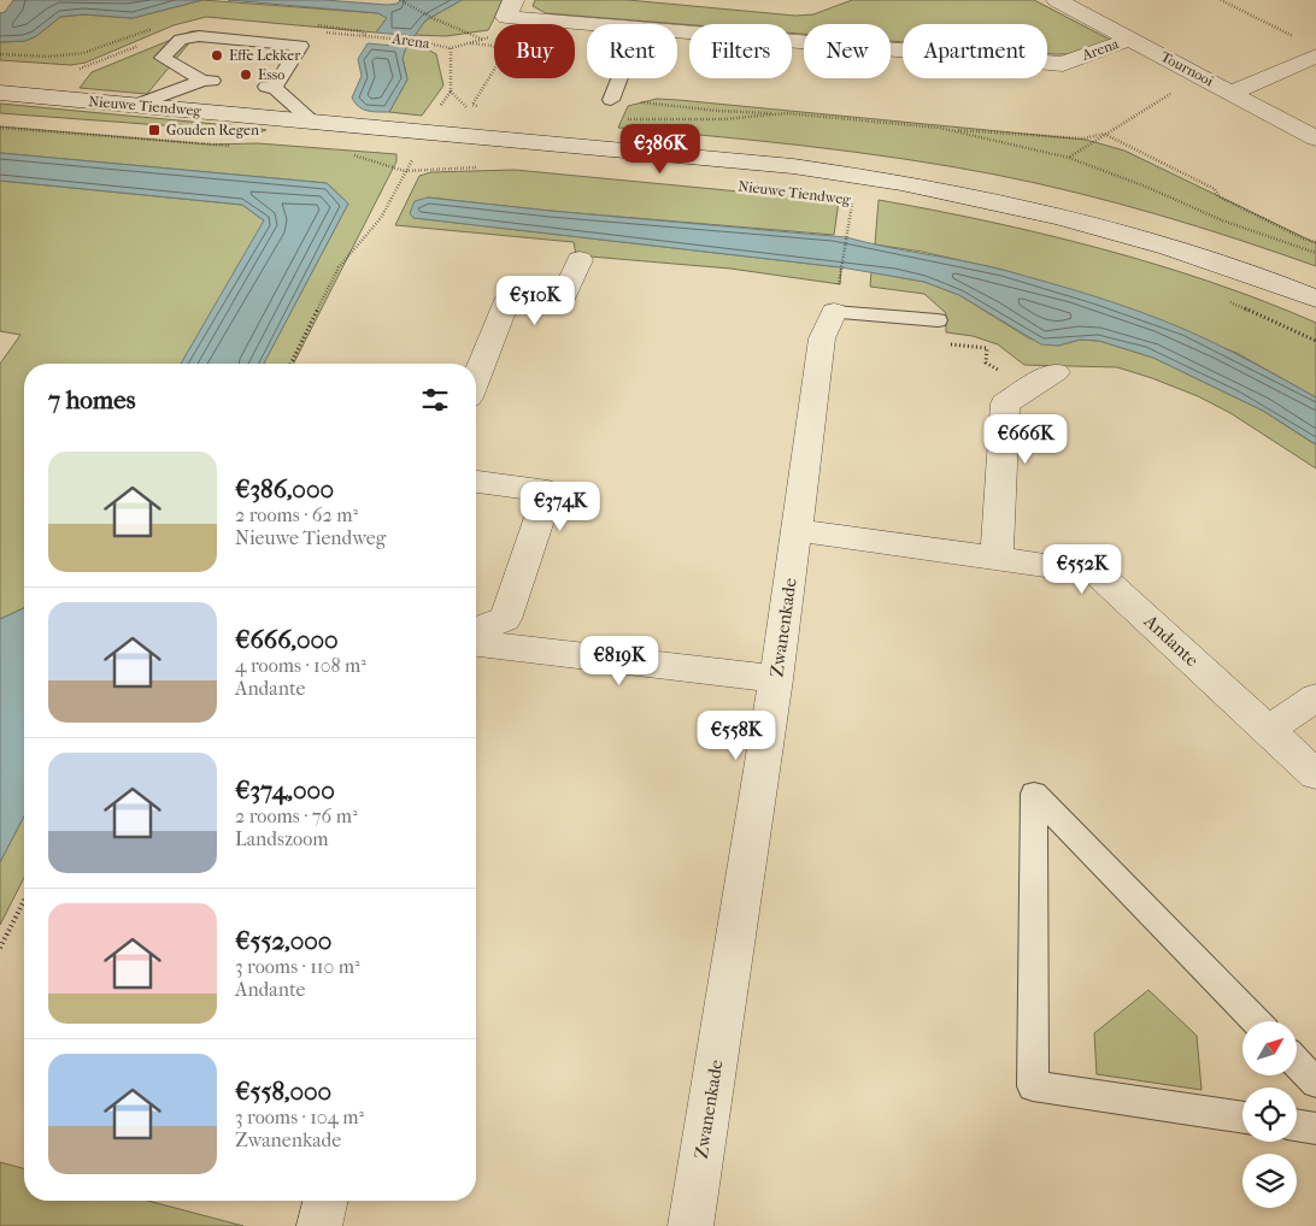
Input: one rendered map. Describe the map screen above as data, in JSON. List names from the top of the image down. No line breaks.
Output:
{"streets":{"street":["Arena","Tournooi","Nieuwe Tiendweg","Zwanenkade","Andante"]},"crossings":[["Arena","Tournooi"],["Zwanenkade","Andante"]],"places":{"other":["Effe Lekker","Esso"],"transit":["Gouden Regen"]},"north":"top right","page":{"chip":["Buy","Rent","Filters","New","Apartment"],"price":["€386K","€510K","€666K","€374K","€552K","€819K","€558K"],"heading":"7 homes","list":[{"name":"€386,000","note":"2 rooms · 62 m² · Nieuwe Tiendweg"},{"name":"€666,000","note":"4 rooms · 108 m² · Andante"},{"name":"€374,000","note":"2 rooms · 76 m² · Landszoom"},{"name":"€552,000","note":"3 rooms · 110 m² · Andante"},{"name":"€558,000","note":"3 rooms · 104 m² · Zwanenkade"}]}}
